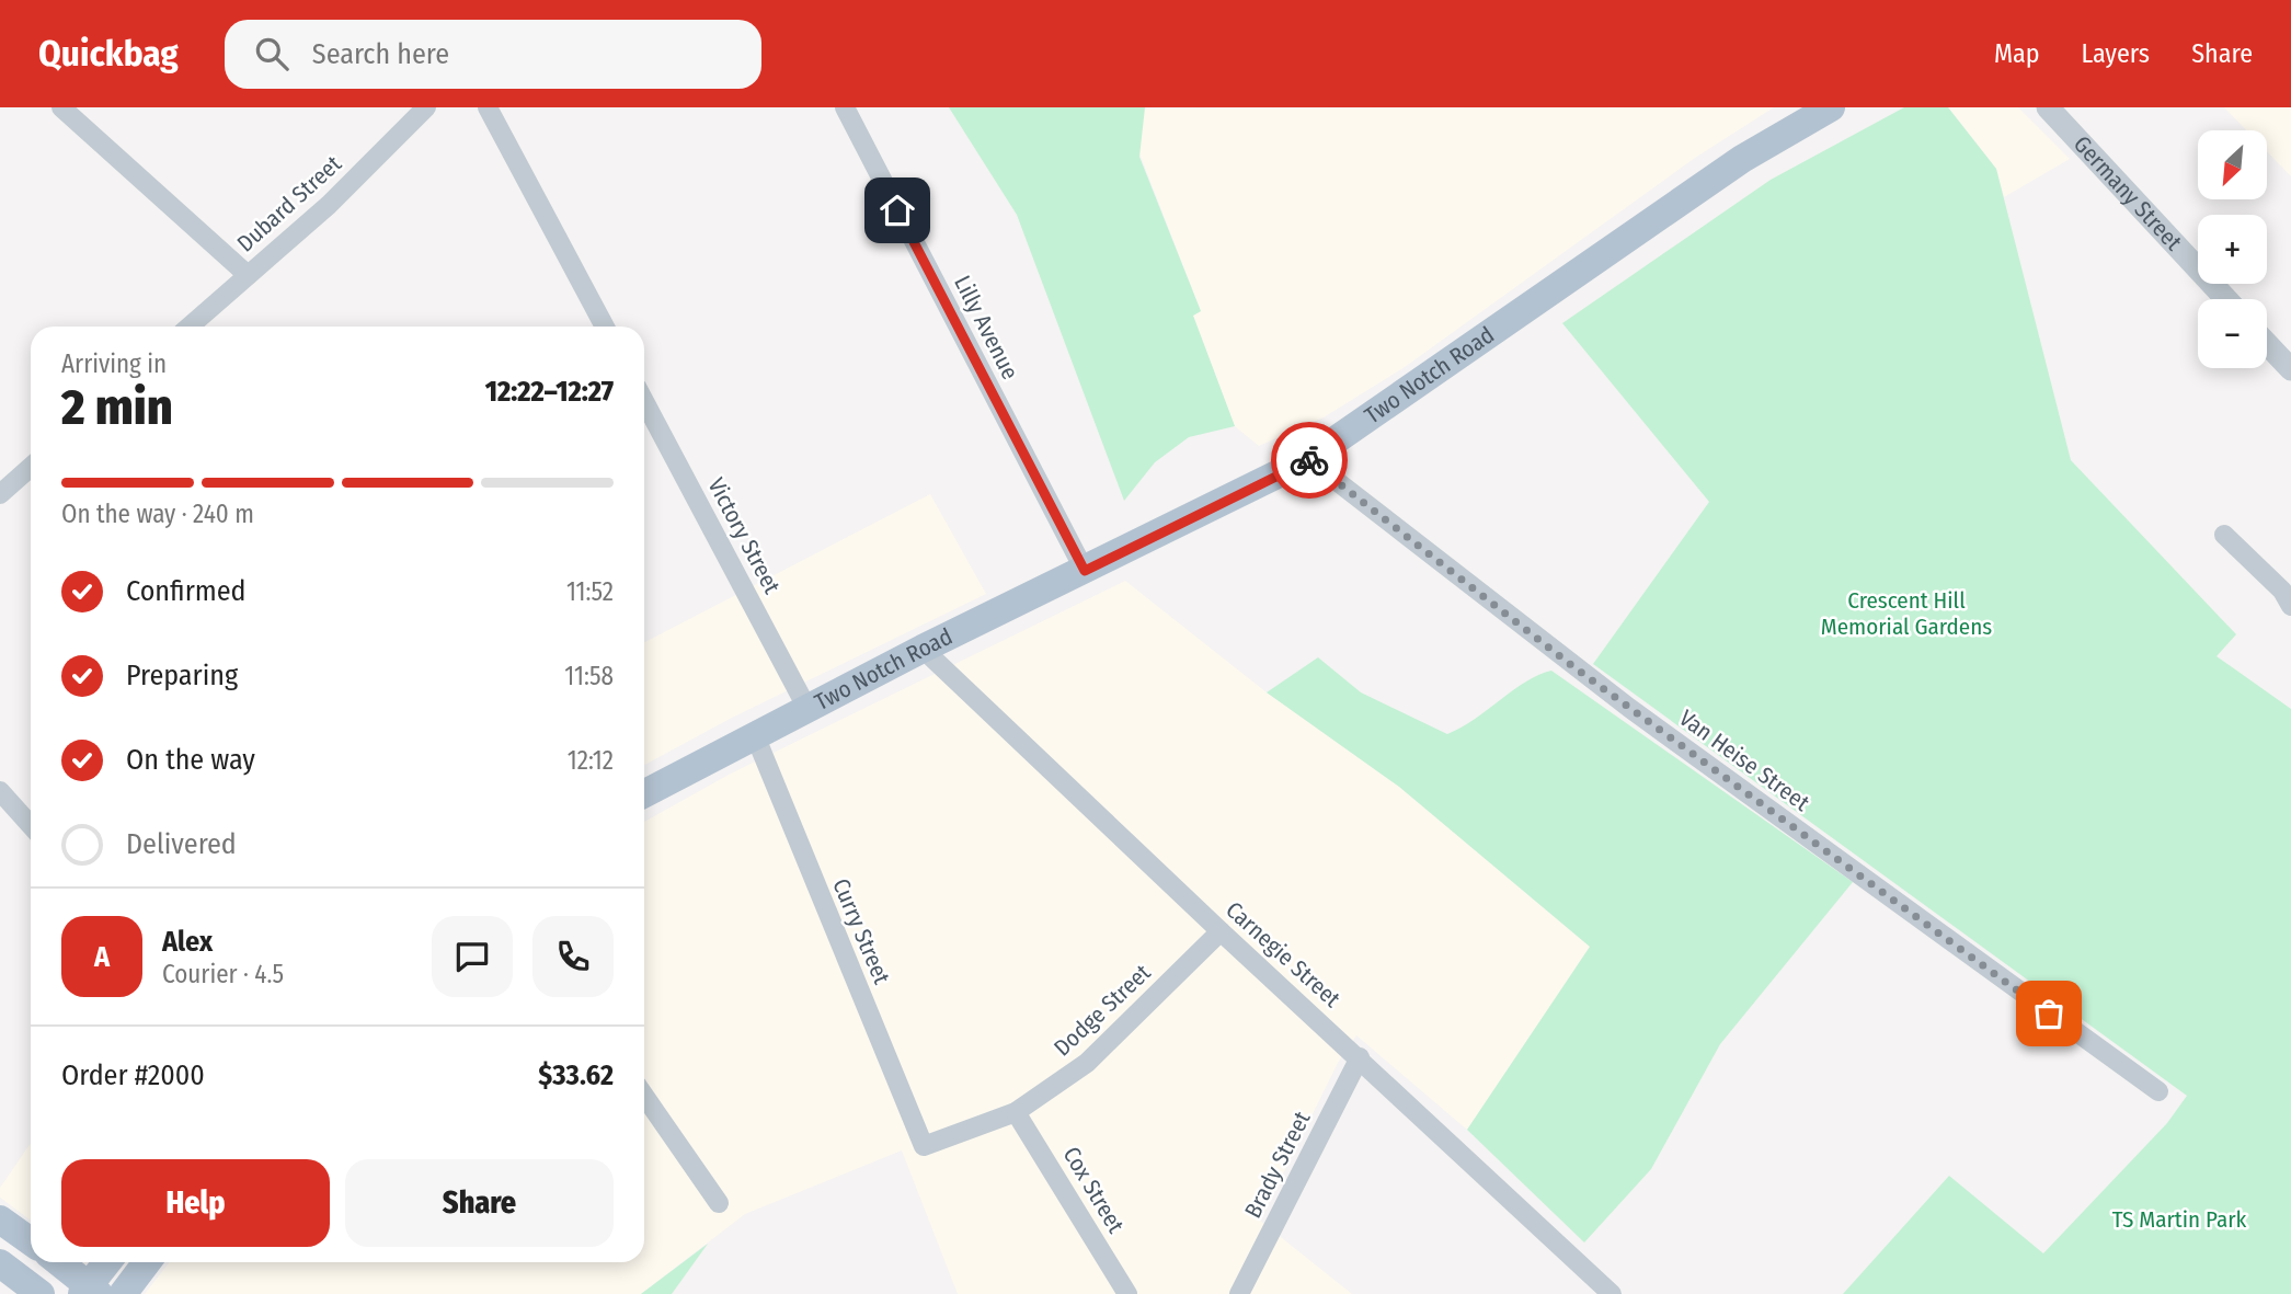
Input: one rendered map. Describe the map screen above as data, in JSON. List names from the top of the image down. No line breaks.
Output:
{"streets":{"main road":["Two Notch Road"],"street":["Germany Street","Dubard Street","Lilly Avenue","Victory Street","Van Heise Street","Curry Street","Carnegie Street","Dodge Street","Brady Street","Cox Street"]},"crossings":[["Lilly Avenue","Two Notch Road"],["Two Notch Road","Victory Street"],["Two Notch Road","Van Heise Street"],["Two Notch Road","Curry Street"],["Two Notch Road","Carnegie Street"],["Curry Street","Dodge Street"],["Carnegie Street","Dodge Street"],["Carnegie Street","Brady Street"],["Dodge Street","Cox Street"]],"parks":["Crescent Hill Memorial Gardens","TS Martin Park"],"north":"bottom left","page":{"header":"Quickbag","search":"Search here","nav":["Map","Layers","Share"],"map_buttons":["+","−"],"heading":["2 min","Arriving in","12:22–12:27"],"panel":["Alex","Courier · 4.5","Order #2000","$33.62"],"bar":"On the way · 240 m","list":[["Confirmed","11:52"],["Preparing","11:58"],["On the way","12:12"],"Delivered"],"round":"A","buttons":["Help","Share"]}}
